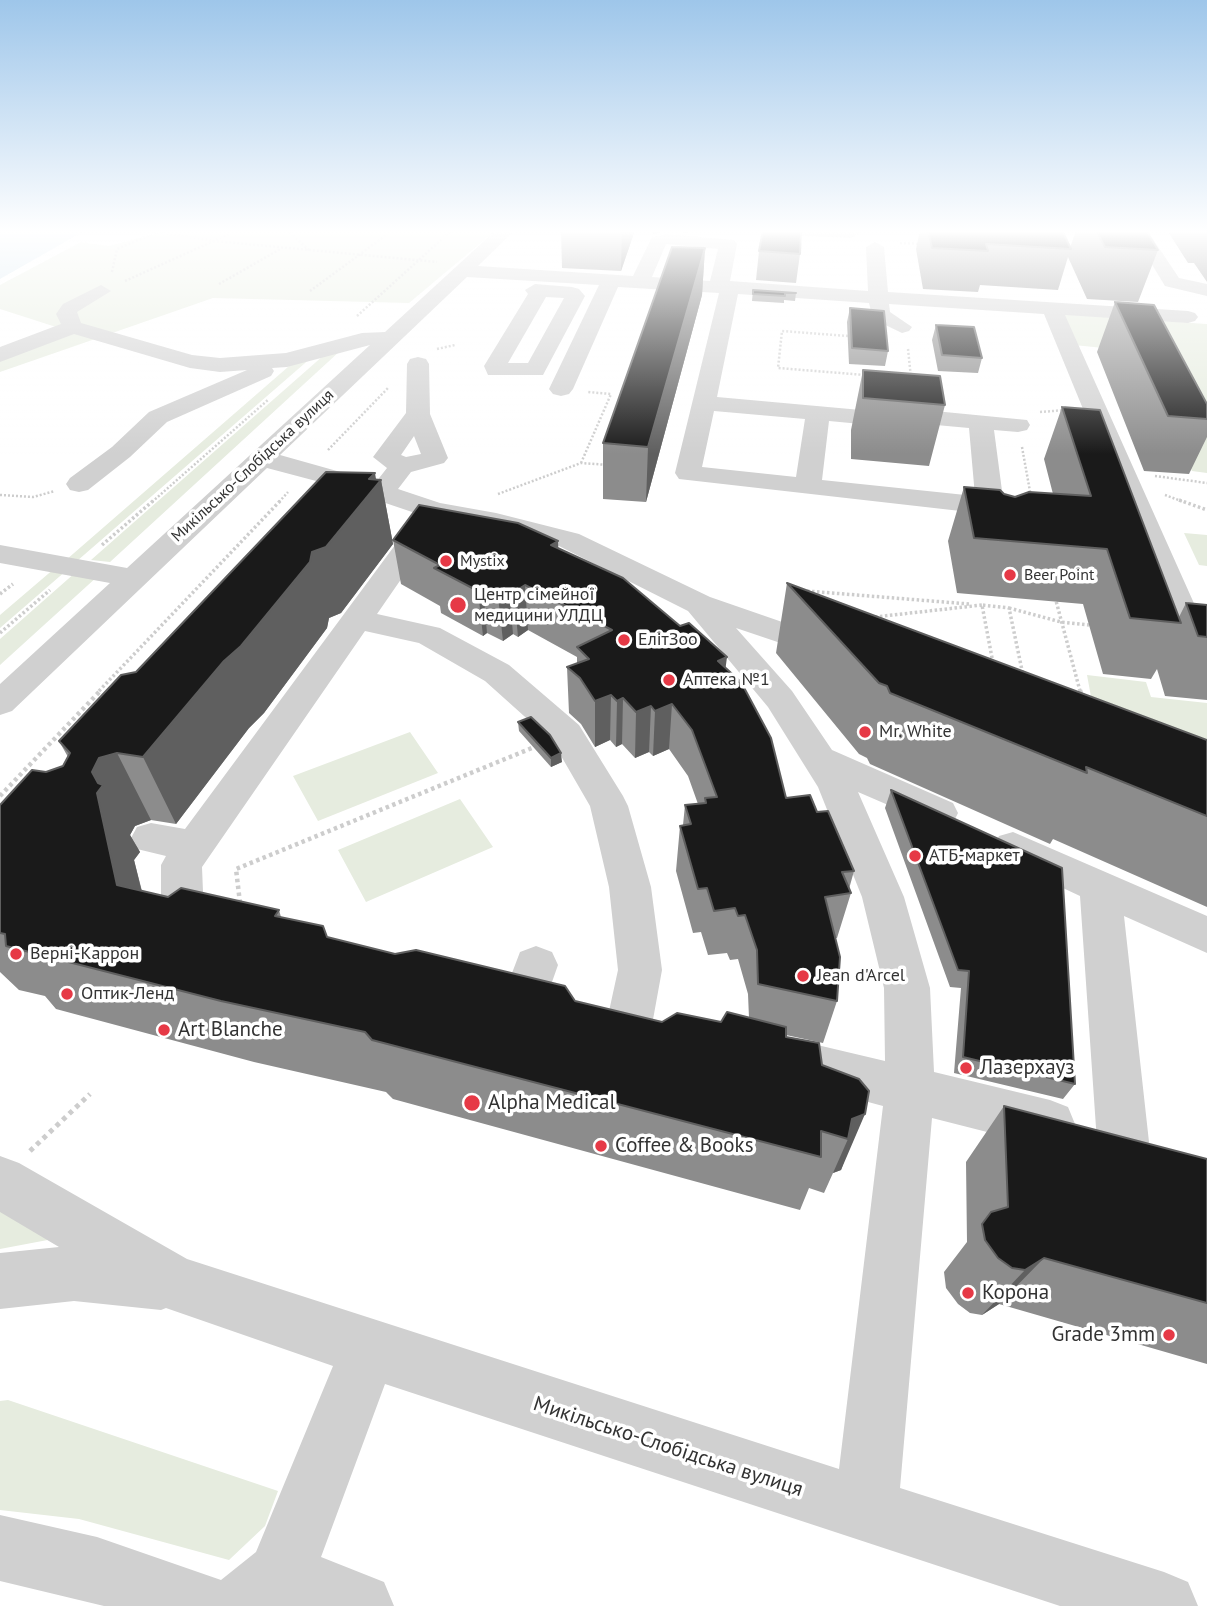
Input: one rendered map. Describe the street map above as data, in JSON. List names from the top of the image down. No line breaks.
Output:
{"streets":{"street":["Микільсько-Слобідська вулиця"]},"places":["Mystix","Beer Point","Центр сімейної медицини УЛДЦ","ЕлітЗоо","Аптека №1","Mr. White","АТБ-маркет","Верні-Каррон","Jean d'Arcel","Оптик-Ленд","Art Blanche","Лазерхауз","Alpha Medical","Coffee & Books","Корона","Grade 3mm"]}
